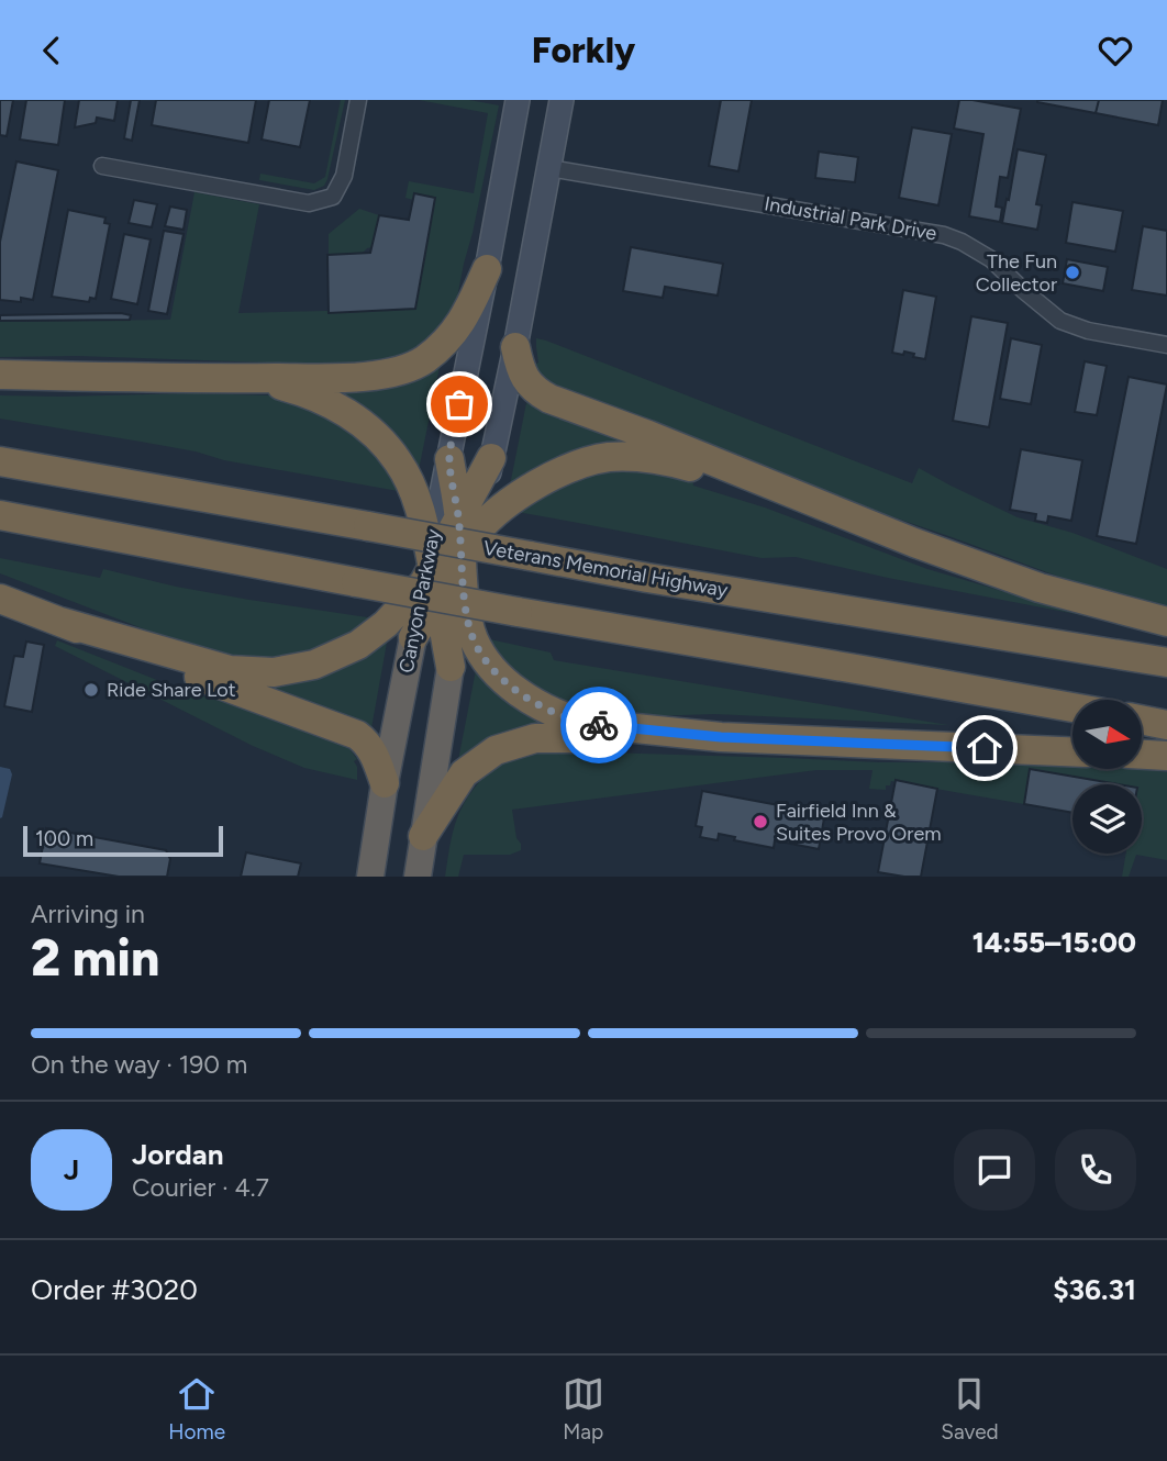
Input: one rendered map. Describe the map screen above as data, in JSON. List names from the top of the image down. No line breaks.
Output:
{"streets":{"highway":["Veterans Memorial Highway","Canyon Parkway"],"street":["Industrial Park Drive"]},"places":["The Fun Collector","Ride Share Lot","Fairfield Inn & Suites Provo Orem"],"scale_bar":"100 m","north":"right","page":{"header":"Forkly","scale":"100 m","heading":["2 min","Arriving in","14:55–15:00"],"panel":["Jordan","Courier · 4.7","Order #3020","$36.31"],"bar":"On the way · 190 m","round":"J","tabs":["Home","Map","Saved"]}}
